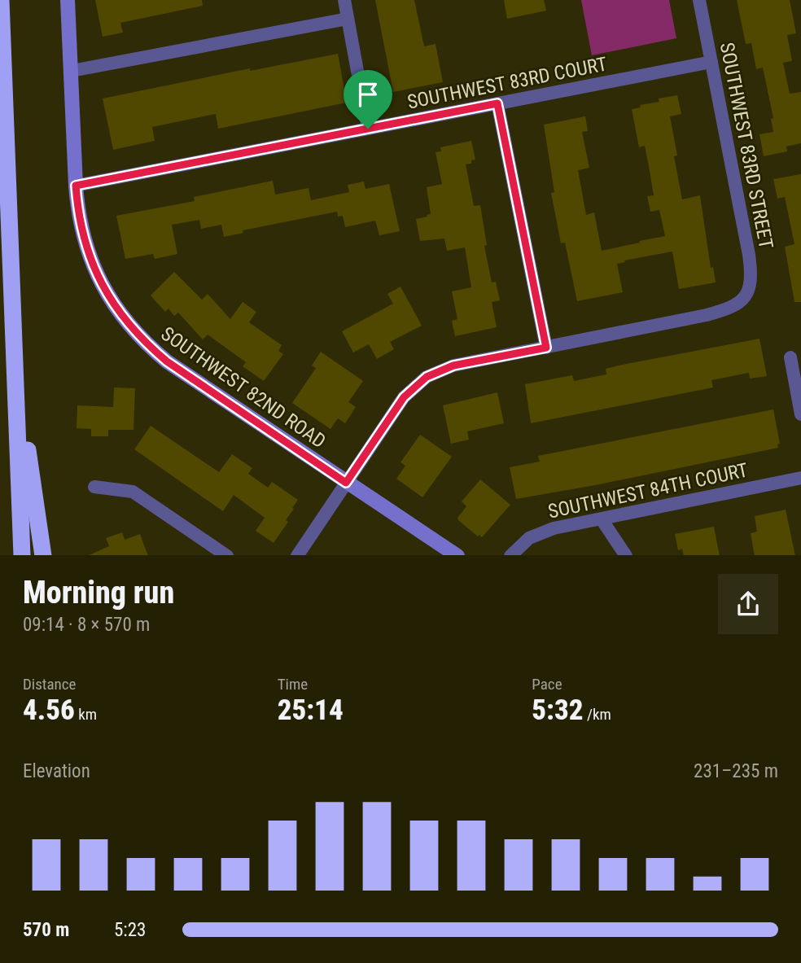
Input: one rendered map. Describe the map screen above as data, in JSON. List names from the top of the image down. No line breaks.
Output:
{"streets":{"street":["SOUTHWEST 83RD COURT","SOUTHWEST 83RD STREET","SOUTHWEST 82ND ROAD","SOUTHWEST 84TH COURT"]},"crossings":[["SOUTHWEST 83RD COURT","SOUTHWEST 83RD STREET"],["SOUTHWEST 83RD COURT","SOUTHWEST 82ND ROAD"]],"page":{"heading":["Morning run","09:14 · 8 × 570 m"],"stats":[["Distance","4.56 km"],["Time","25:14"],["Pace","5:32 /km"]],"chart":["Elevation","231–235 m"],"list":[{"name":"570 m","note":"5:23"}]}}
